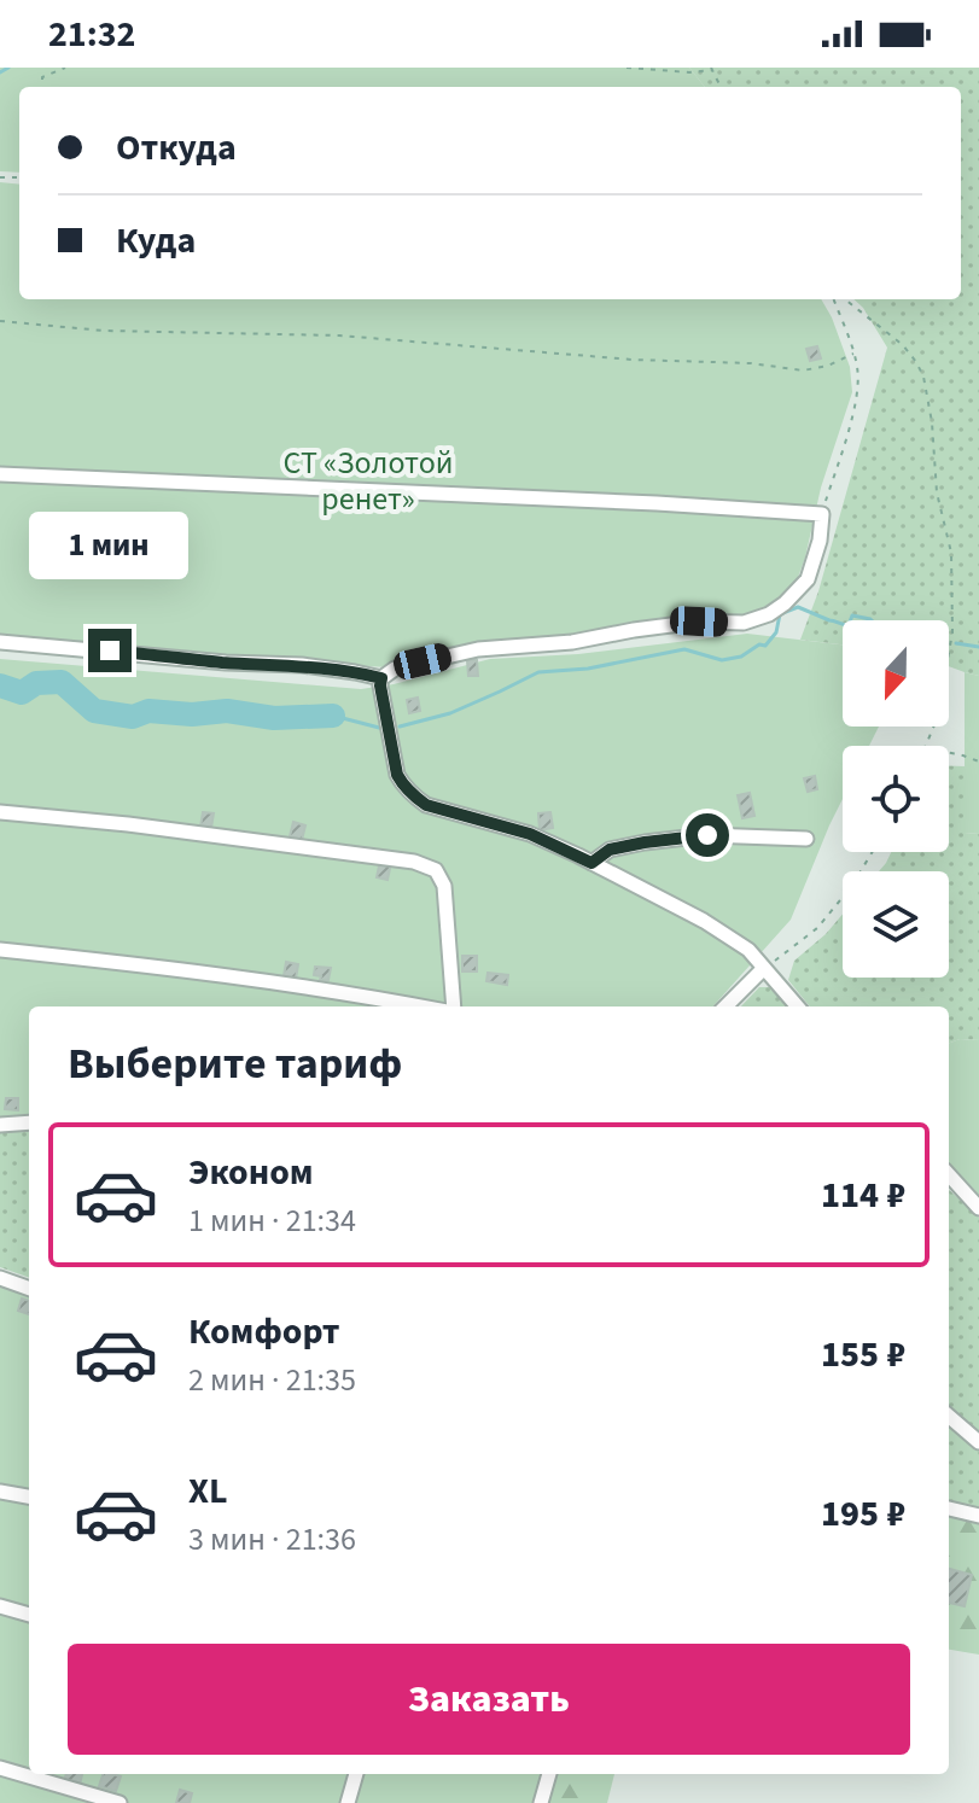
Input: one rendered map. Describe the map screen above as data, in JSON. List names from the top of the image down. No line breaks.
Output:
{"parks":["СТ «Золотой ренет»"],"north":"bottom","page":{"status":"21:32","banner":["Откуда","Куда"],"bubble":"1 мин","heading":"Выберите тариф","list":[{"name":"Эконом","note":"1 мин · 21:34","value":"114 ₽"},{"name":"Комфорт","note":"2 мин · 21:35","value":"155 ₽"},{"name":"XL","note":"3 мин · 21:36","value":"195 ₽"}],"buttons":"Заказать"}}
